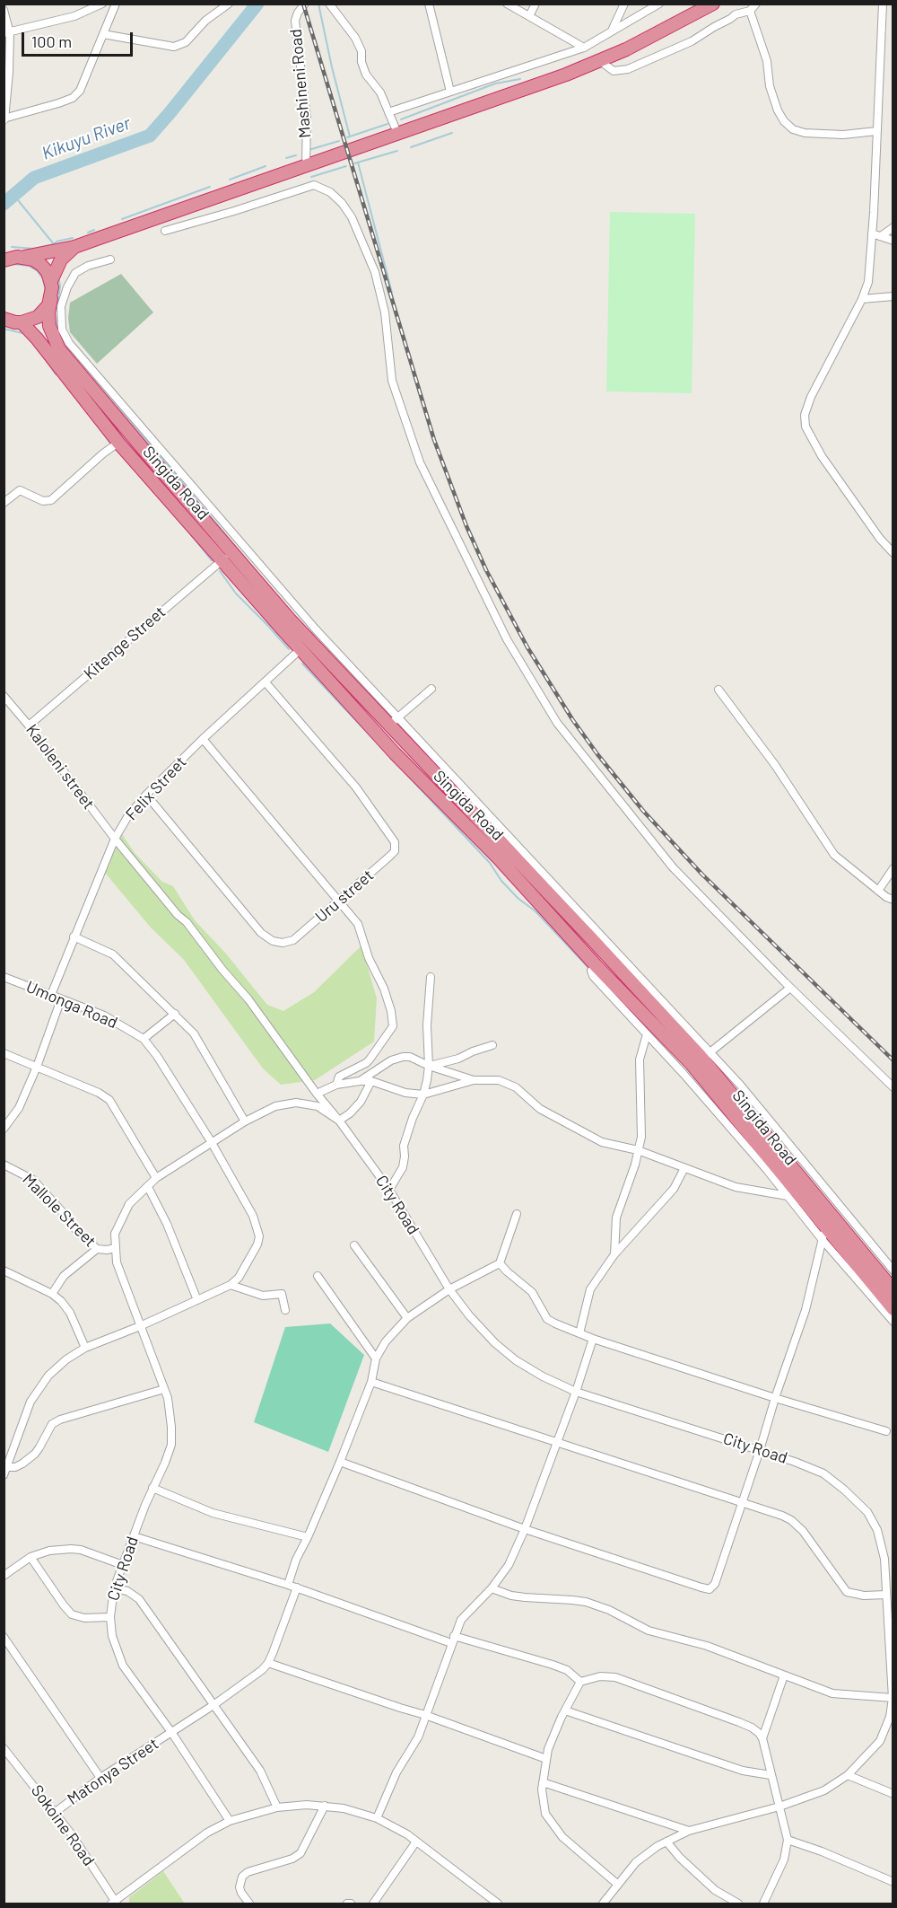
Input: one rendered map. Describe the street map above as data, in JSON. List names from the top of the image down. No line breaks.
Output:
{"streets":{"highway":["Singida Road"],"street":["Mashineni Road","Kitenge Street","Kaloleni street","Felix Street","Uru street","Umonga Road","City Road","Mallole Street","Matonya Street","Sokoine Road"]},"crossings":[["Singida Road","Kitenge Street"],["Singida Road","Felix Street"],["Kitenge Street","Kaloleni street"],["Kaloleni street","Felix Street"],["Kaloleni street","City Road"],["Felix Street","Uru street"],["Felix Street","Umonga Road"],["Umonga Road","City Road"],["City Road","Mallole Street"],["City Road","Matonya Street"],["Matonya Street","Sokoine Road"]],"water":["Kikuyu River"],"scale_bar":"100 m"}
